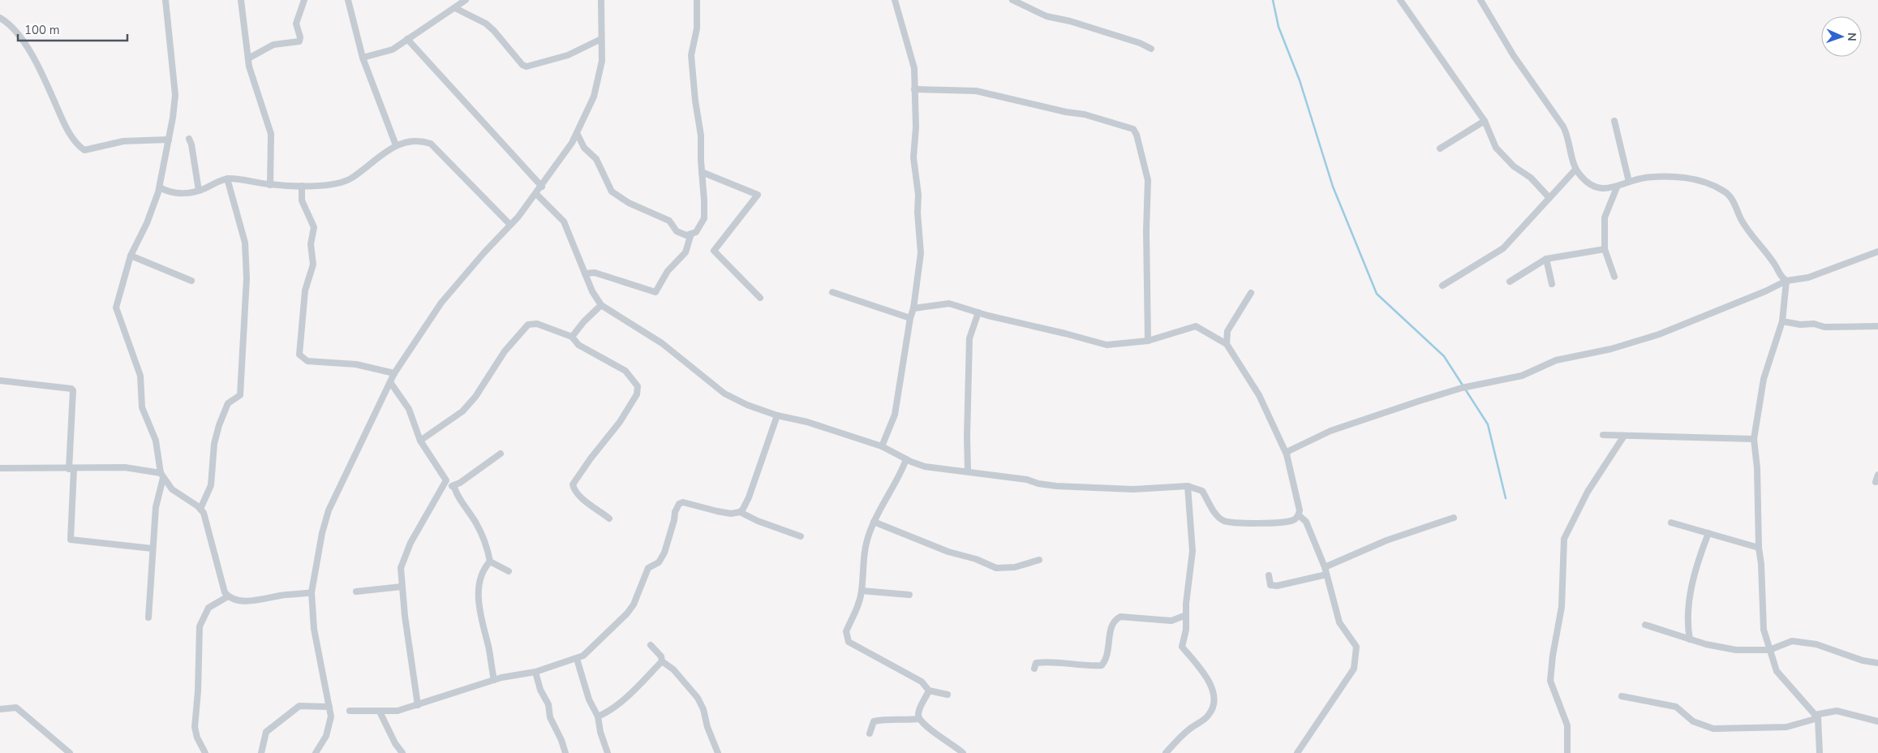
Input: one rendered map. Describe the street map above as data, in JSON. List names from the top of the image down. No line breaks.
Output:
{"scale_bar":"100 m","north":"right"}
